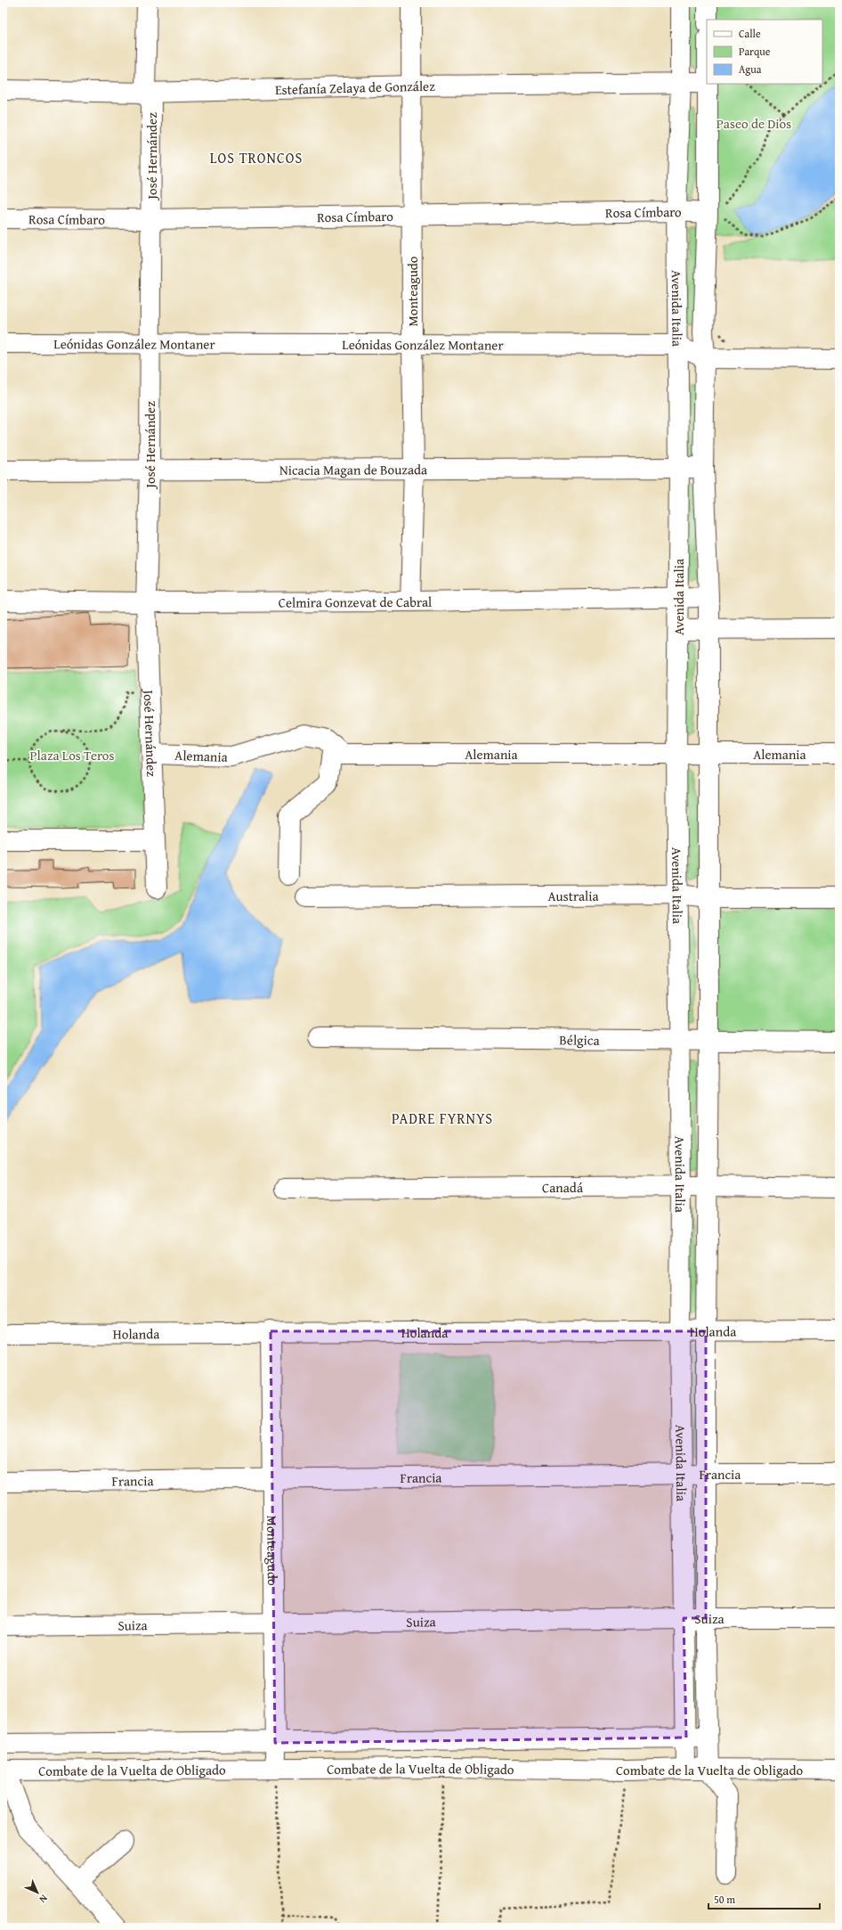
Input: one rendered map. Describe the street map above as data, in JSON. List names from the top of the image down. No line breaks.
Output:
{"streets":{"street":["Estefanía Zelaya de González","José Hernández","Rosa Címbaro","Monteagudo","Avenida Italia","Leónidas González Montaner","Nicacia Magan de Bouzada","Celmira Gonzevat de Cabral","Alemania","Australia","Bélgica","Canadá","Holanda","Francia","Suiza","Combate de la Vuelta de Obligado"]},"crossings":[["Estefanía Zelaya de González","José Hernández"],["Estefanía Zelaya de González","Monteagudo"],["Estefanía Zelaya de González","Avenida Italia"],["José Hernández","Rosa Címbaro"],["José Hernández","Leónidas González Montaner"],["José Hernández","Nicacia Magan de Bouzada"],["José Hernández","Celmira Gonzevat de Cabral"],["José Hernández","Alemania"],["Rosa Címbaro","Monteagudo"],["Rosa Címbaro","Avenida Italia"],["Monteagudo","Leónidas González Montaner"],["Monteagudo","Nicacia Magan de Bouzada"],["Monteagudo","Celmira Gonzevat de Cabral"],["Monteagudo","Holanda"],["Monteagudo","Francia"],["Monteagudo","Suiza"],["Monteagudo","Combate de la Vuelta de Obligado"],["Avenida Italia","Leónidas González Montaner"],["Avenida Italia","Nicacia Magan de Bouzada"],["Avenida Italia","Celmira Gonzevat de Cabral"],["Avenida Italia","Alemania"],["Avenida Italia","Australia"],["Avenida Italia","Bélgica"],["Avenida Italia","Canadá"],["Avenida Italia","Holanda"],["Avenida Italia","Francia"],["Avenida Italia","Suiza"],["Avenida Italia","Combate de la Vuelta de Obligado"]],"districts":["LOS TRONCOS","PADRE FYRNYS"],"parks":["Paseo de Dios","Plaza Los Teros"],"legend":["Calle","Parque","Agua"],"scale_bar":"50 m","north":"bottom right"}
